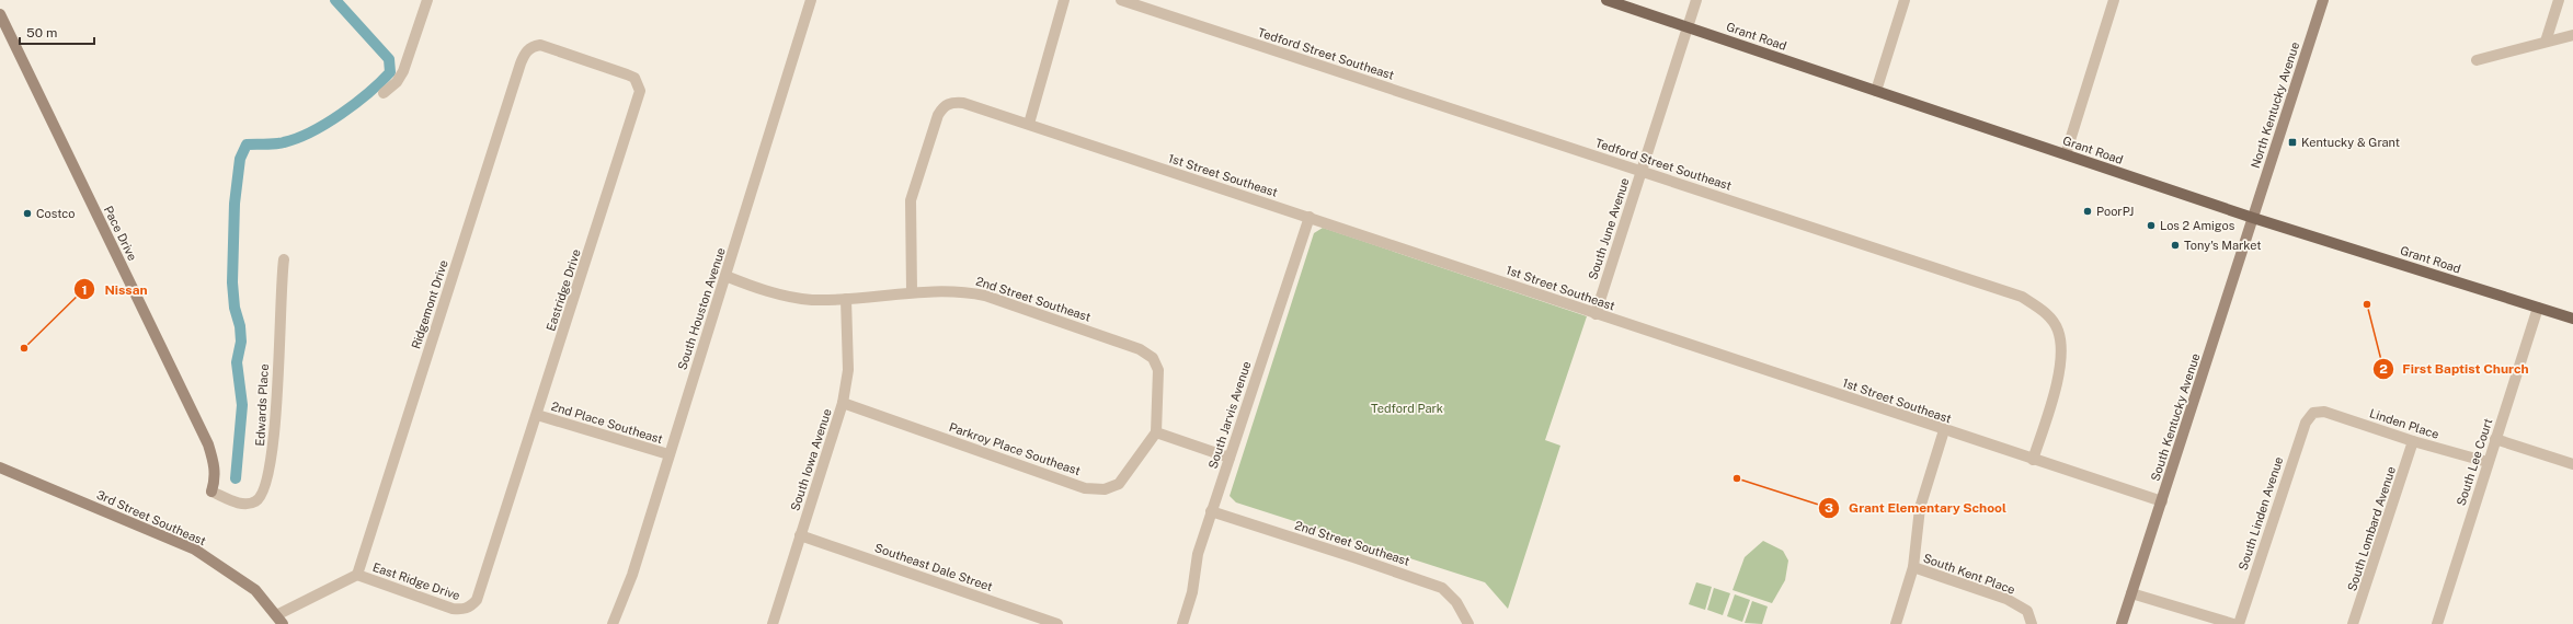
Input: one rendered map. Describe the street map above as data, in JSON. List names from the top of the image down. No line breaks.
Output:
{"streets":{"main road":["Grant Road"],"street":["Tedford Street Southeast","North Kentucky Avenue","1st Street Southeast","South June Avenue","Pace Drive","Eastridge Drive","2nd Street Southeast","Ridgemont Drive","South Houston Avenue","Edwards Place","South Jarvis Avenue","South Kentucky Avenue","2nd Place Southeast","Linden Place","Parkroy Place Southeast","South Iowa Avenue","South Lee Court","South Linden Avenue","3rd Street Southeast","South Lombard Avenue","Southeast Dale Street","South Kent Place","East Ridge Drive"]},"crossings":[["Grant Road","North Kentucky Avenue"],["Grant Road","South June Avenue"],["Grant Road","South Kentucky Avenue"],["Grant Road","South Lee Court"],["Tedford Street Southeast","1st Street Southeast"],["Tedford Street Southeast","South June Avenue"],["North Kentucky Avenue","South Kentucky Avenue"],["1st Street Southeast","South June Avenue"],["1st Street Southeast","2nd Street Southeast"],["1st Street Southeast","South Jarvis Avenue"],["1st Street Southeast","South Kentucky Avenue"],["Pace Drive","Edwards Place"],["Eastridge Drive","Ridgemont Drive"],["Eastridge Drive","2nd Place Southeast"],["Eastridge Drive","East Ridge Drive"],["2nd Street Southeast","South Houston Avenue"],["2nd Street Southeast","South Jarvis Avenue"],["2nd Street Southeast","Parkroy Place Southeast"],["2nd Street Southeast","South Iowa Avenue"],["Ridgemont Drive","East Ridge Drive"],["South Houston Avenue","2nd Place Southeast"],["Linden Place","South Lee Court"],["Linden Place","South Linden Avenue"],["Linden Place","South Lombard Avenue"],["Parkroy Place Southeast","South Iowa Avenue"],["South Iowa Avenue","Southeast Dale Street"]],"parks":["Tedford Park"],"places":{"transit":["Kentucky & Grant"],"other":["PoorPJ","Costco","Los 2 Amigos","Tony's Market","First Baptist Church","Nissan","Grant Elementary School"]},"scale_bar":"50 m"}
